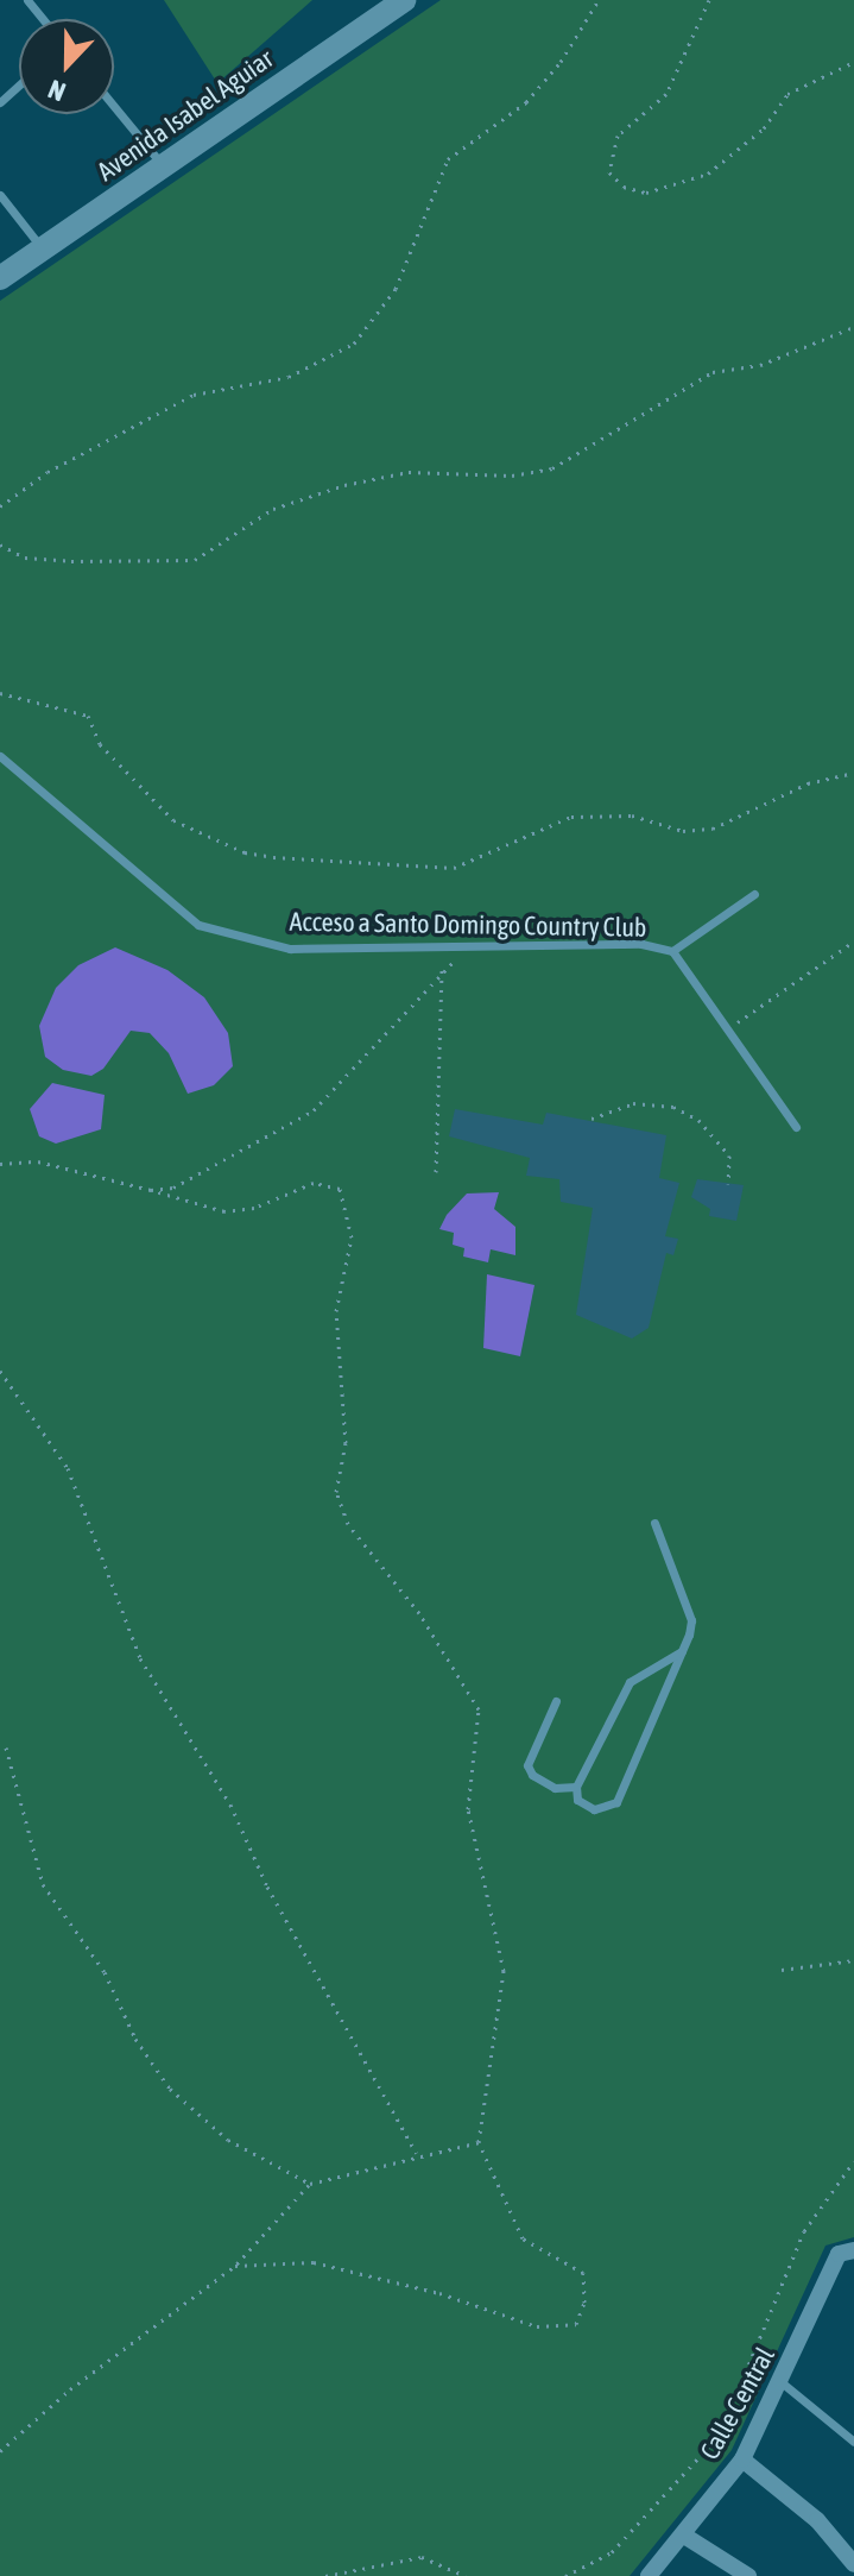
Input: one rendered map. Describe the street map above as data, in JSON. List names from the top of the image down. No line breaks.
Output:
{"streets":{"main road":["Avenida Isabel Aguiar"],"street":["Calle Central"],"lane":["Acceso a Santo Domingo Country Club"]},"north":"bottom"}
